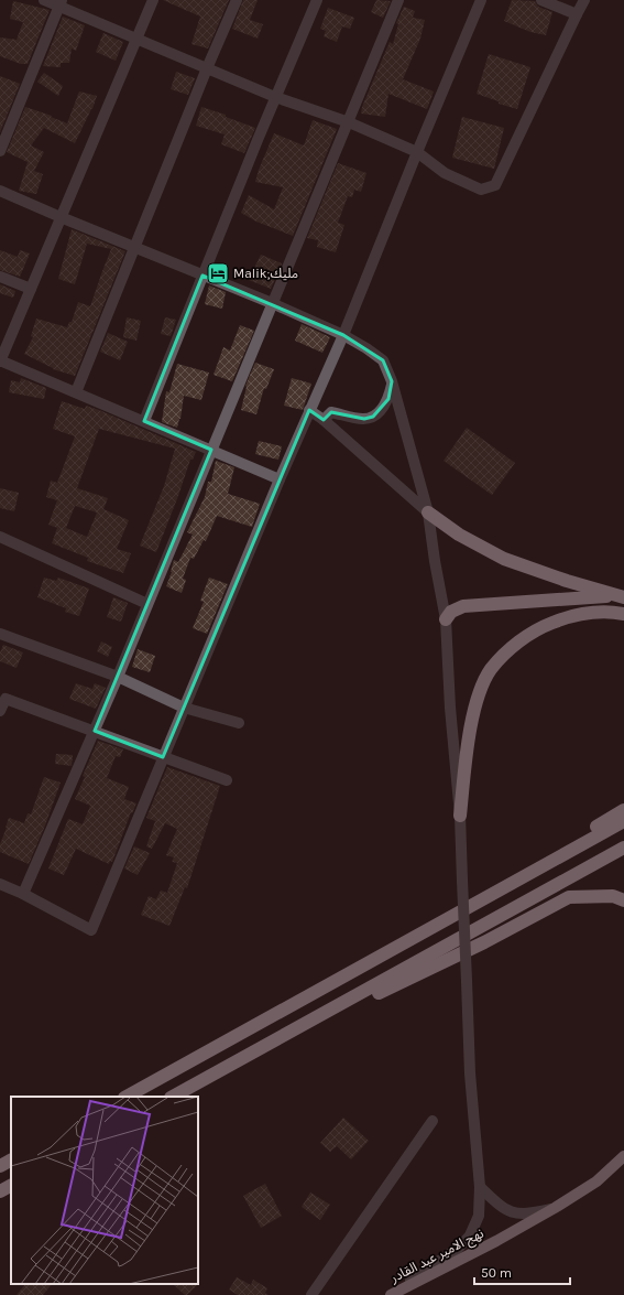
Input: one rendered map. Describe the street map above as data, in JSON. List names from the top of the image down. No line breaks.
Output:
{"streets":{"main road":["نهج الامير عبد القادر"]},"places":{"hotel":["Malik;مليك"]},"scale_bar":"50 m"}
